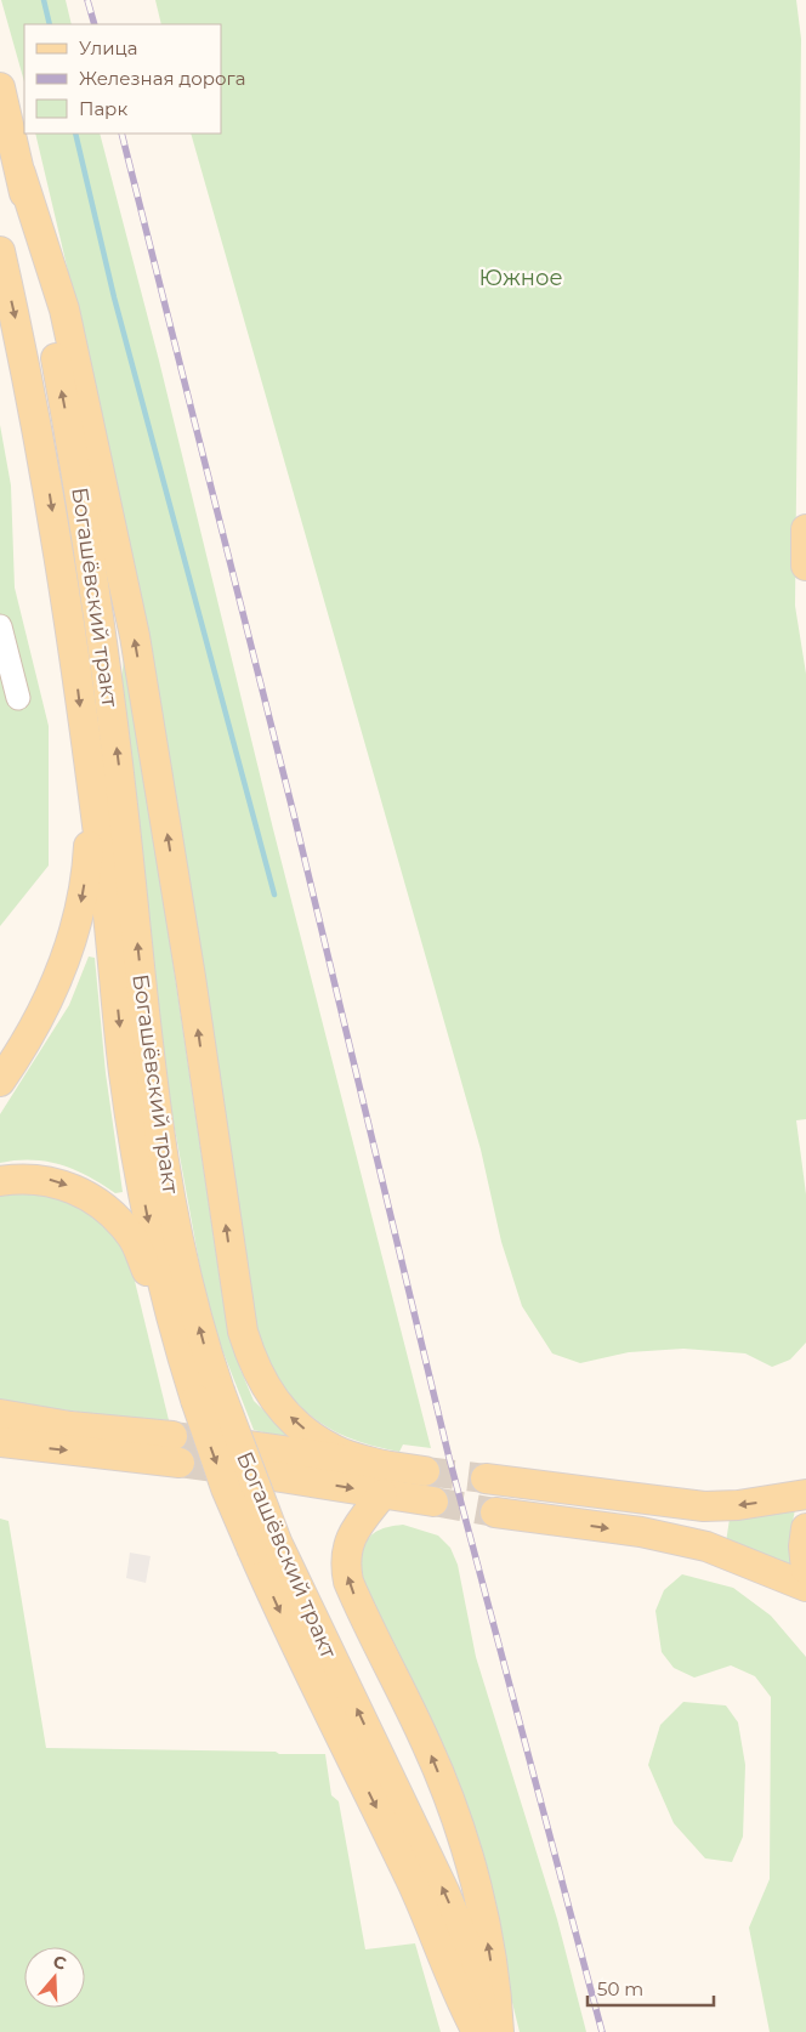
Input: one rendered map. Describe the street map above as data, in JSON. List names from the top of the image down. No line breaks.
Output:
{"streets":{"main road":["Богашёвский тракт"]},"parks":["Южное"],"legend":["Улица","Железная дорога","Парк"],"scale_bar":"50 m","north":"top"}
